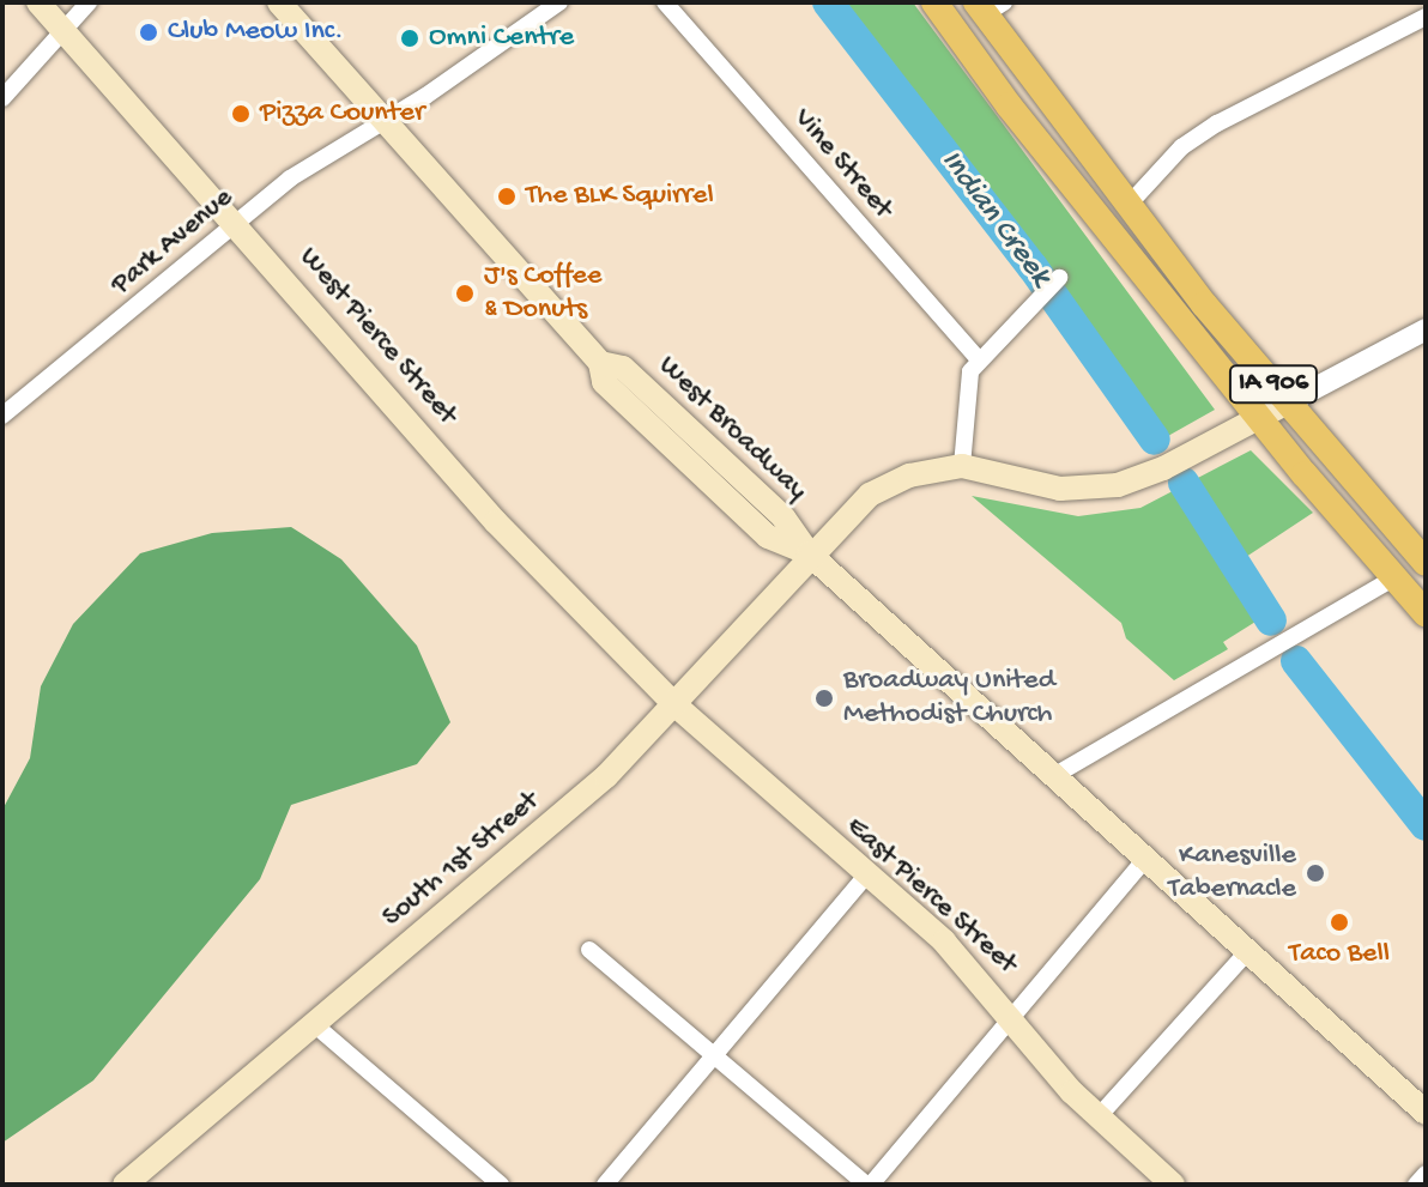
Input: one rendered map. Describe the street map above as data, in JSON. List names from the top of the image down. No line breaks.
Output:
{"streets":{"main road":["West Pierce Street","IA 906","West Broadway","South 1st Street","East Pierce Street"],"street":["Vine Street","Park Avenue"]},"crossings":[["Park Avenue","West Pierce Street"],["Park Avenue","West Broadway"],["West Pierce Street","South 1st Street"],["West Pierce Street","East Pierce Street"],["West Broadway","South 1st Street"],["South 1st Street","East Pierce Street"]],"water":["Indian Creek"],"places":["Club Meow Inc.","Omni Centre","Pizza Counter","The BLK Squirrel","J's Coffee & Donuts","Broadway United Methodist Church","Kanesville Tabernacle","Taco Bell"]}
